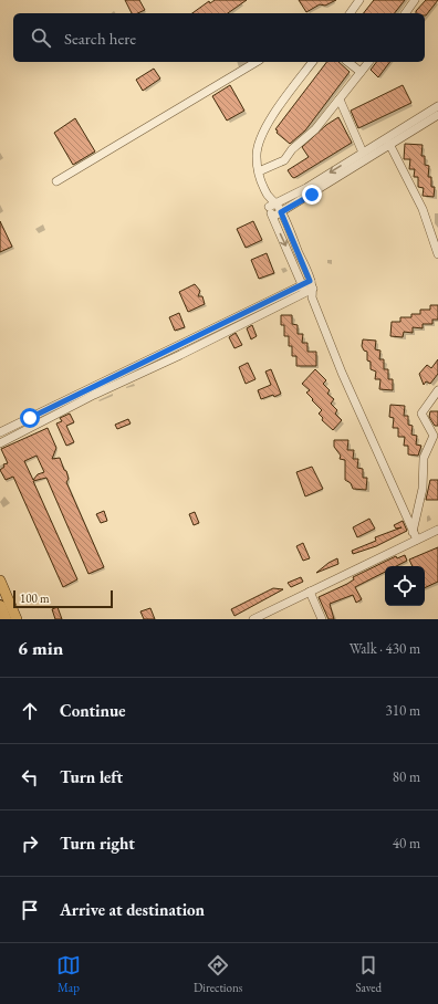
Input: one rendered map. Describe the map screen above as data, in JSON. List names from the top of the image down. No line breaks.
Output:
{"scale_bar":"100 m","page":{"search":"Search here","scale":"100 m","heading":["6 min","Walk · 430 m"],"list":[["Continue","310 m"],["Turn left","80 m"],["Turn right","40 m"],"Arrive at destination"],"nav":["Map","Directions","Saved"]}}
